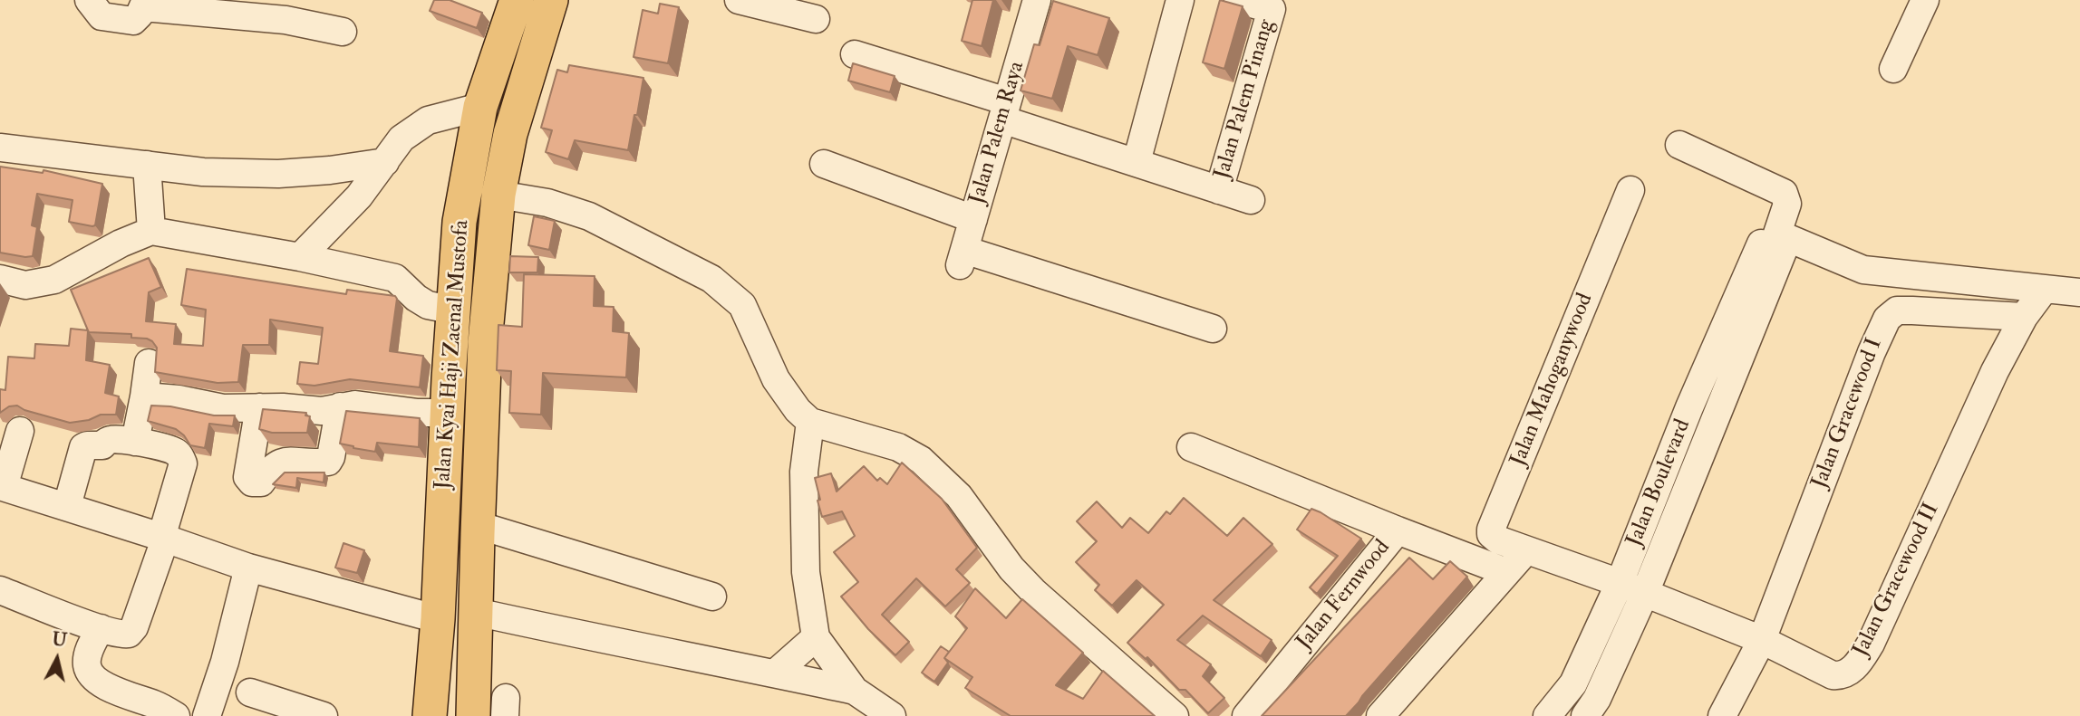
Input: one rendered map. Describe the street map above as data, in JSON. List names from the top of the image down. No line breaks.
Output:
{"streets":{"main road":["Jalan Kyai Haji Zaenal Mustofa"],"street":["Jalan Palem Pinang","Jalan Palem Raya","Jalan Mahoganywood","Jalan Gracewood I","Jalan Boulevard","Jalan Gracewood II","Jalan Fernwood"]},"crossings":[["Jalan Mahoganywood","Jalan Boulevard"],["Jalan Mahoganywood","Jalan Gracewood II"],["Jalan Gracewood I","Jalan Gracewood II"],["Jalan Boulevard","Jalan Gracewood II"]],"north":"top"}
